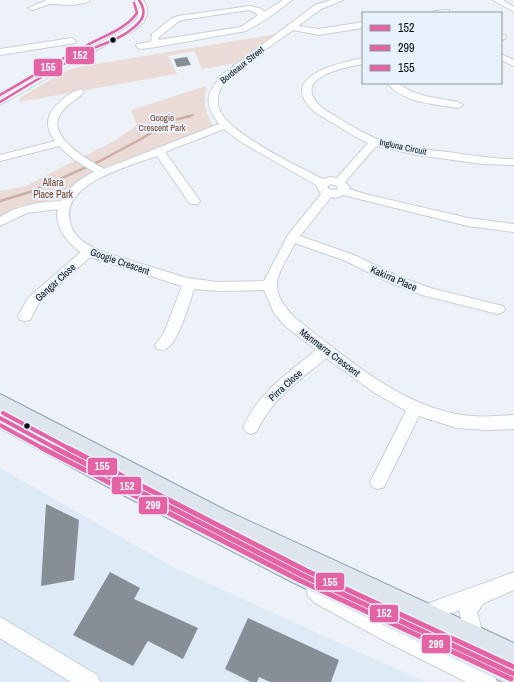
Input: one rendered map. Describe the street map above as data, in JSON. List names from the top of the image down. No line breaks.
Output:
{"streets":{"street":["Bordeaux Street","Ingluna Circuit","Googie Crescent","Kakirra Place","Gangar Close","Manmarra Crescent","Pirra Close"]},"crossings":[["Googie Crescent","Gangar Close"],["Googie Crescent","Manmarra Crescent"],["Manmarra Crescent","Pirra Close"]],"parks":["Googie Crescent Park","Allara Place Park"],"lines":["transit line 152","transit line 155","transit line 299"],"legend":["152","299","155"]}
